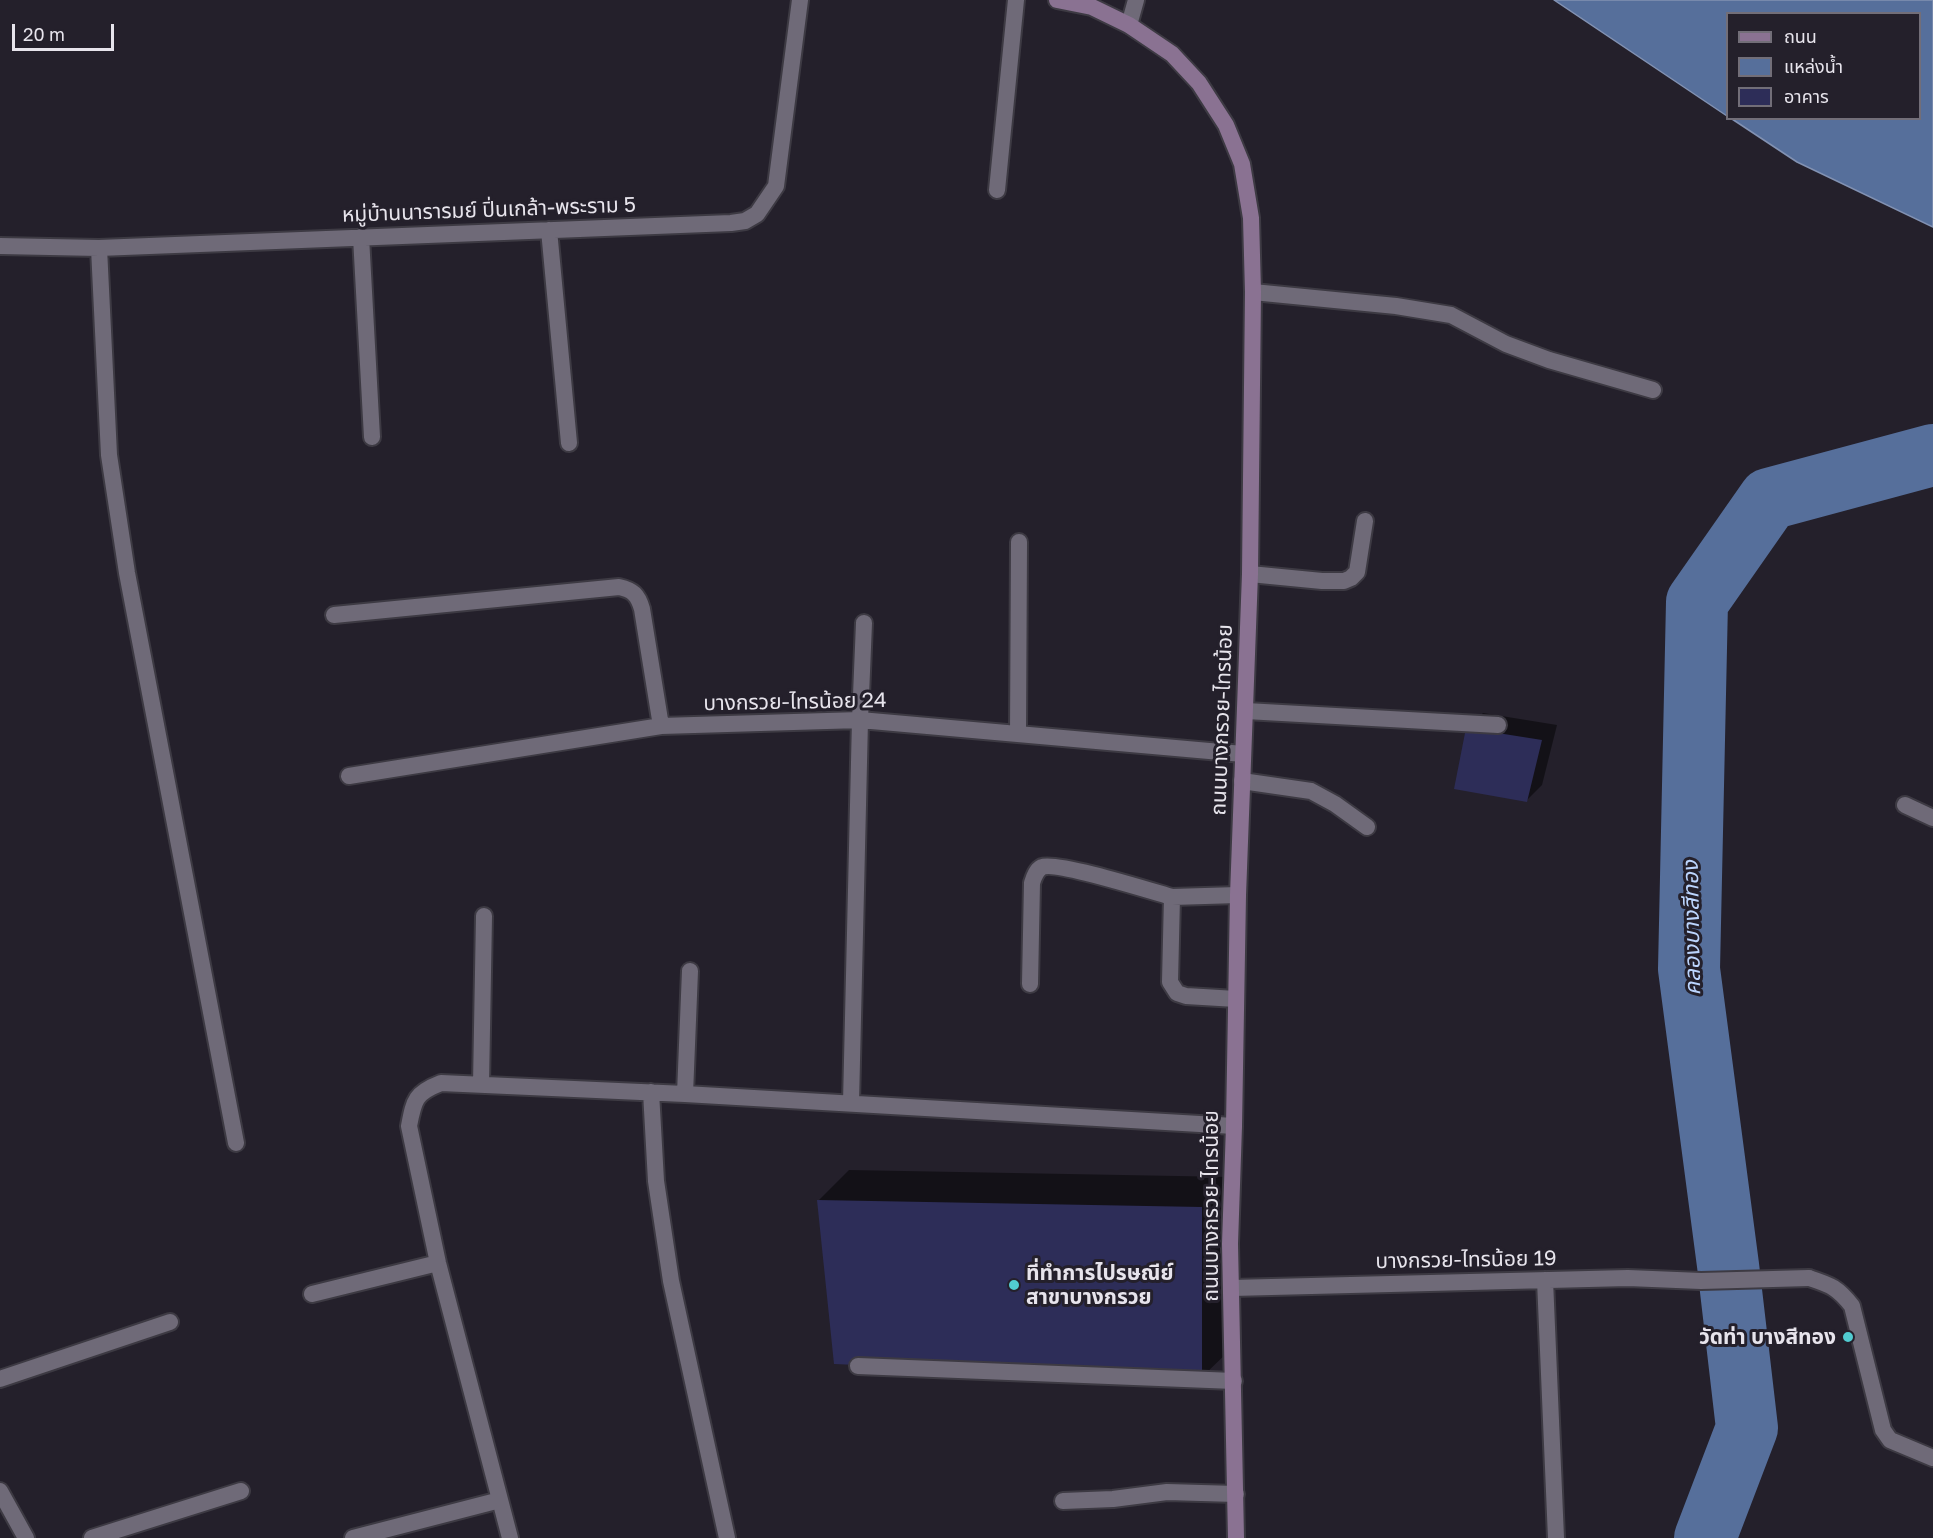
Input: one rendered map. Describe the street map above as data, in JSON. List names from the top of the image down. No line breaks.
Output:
{"streets":{"main road":["ถนนบางกรวย-ไทรน้อย"],"street":["หมู่บ้านนารารมย์ ปิ่นเกล้า-พระราม 5","บางกรวย-ไทรน้อย 24","บางกรวย-ไทรน้อย 19"]},"crossings":[["บางกรวย-ไทรน้อย 24","ถนนบางกรวย-ไทรน้อย"],["ถนนบางกรวย-ไทรน้อย","บางกรวย-ไทรน้อย 19"]],"water":["คลองบางสีทอง"],"places":["ที่ทำการไปรษณีย์ สาขาบางกรวย","วัดท่า บางสีทอง"],"legend":["ถนน","แหล่งน้ำ","อาคาร"],"scale_bar":"20 m"}
